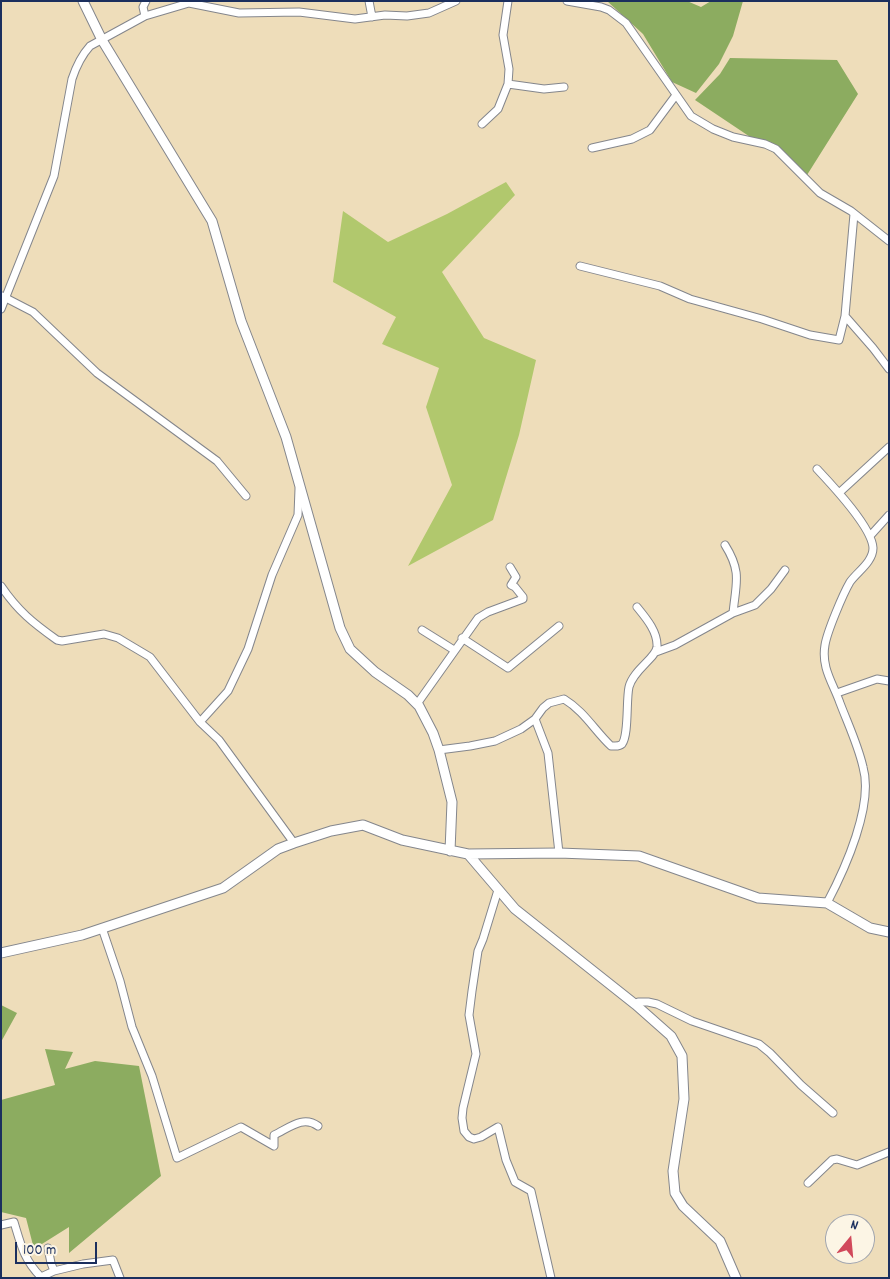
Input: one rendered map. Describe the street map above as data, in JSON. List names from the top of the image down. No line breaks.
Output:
{"scale_bar":"100 m","north":"top"}
